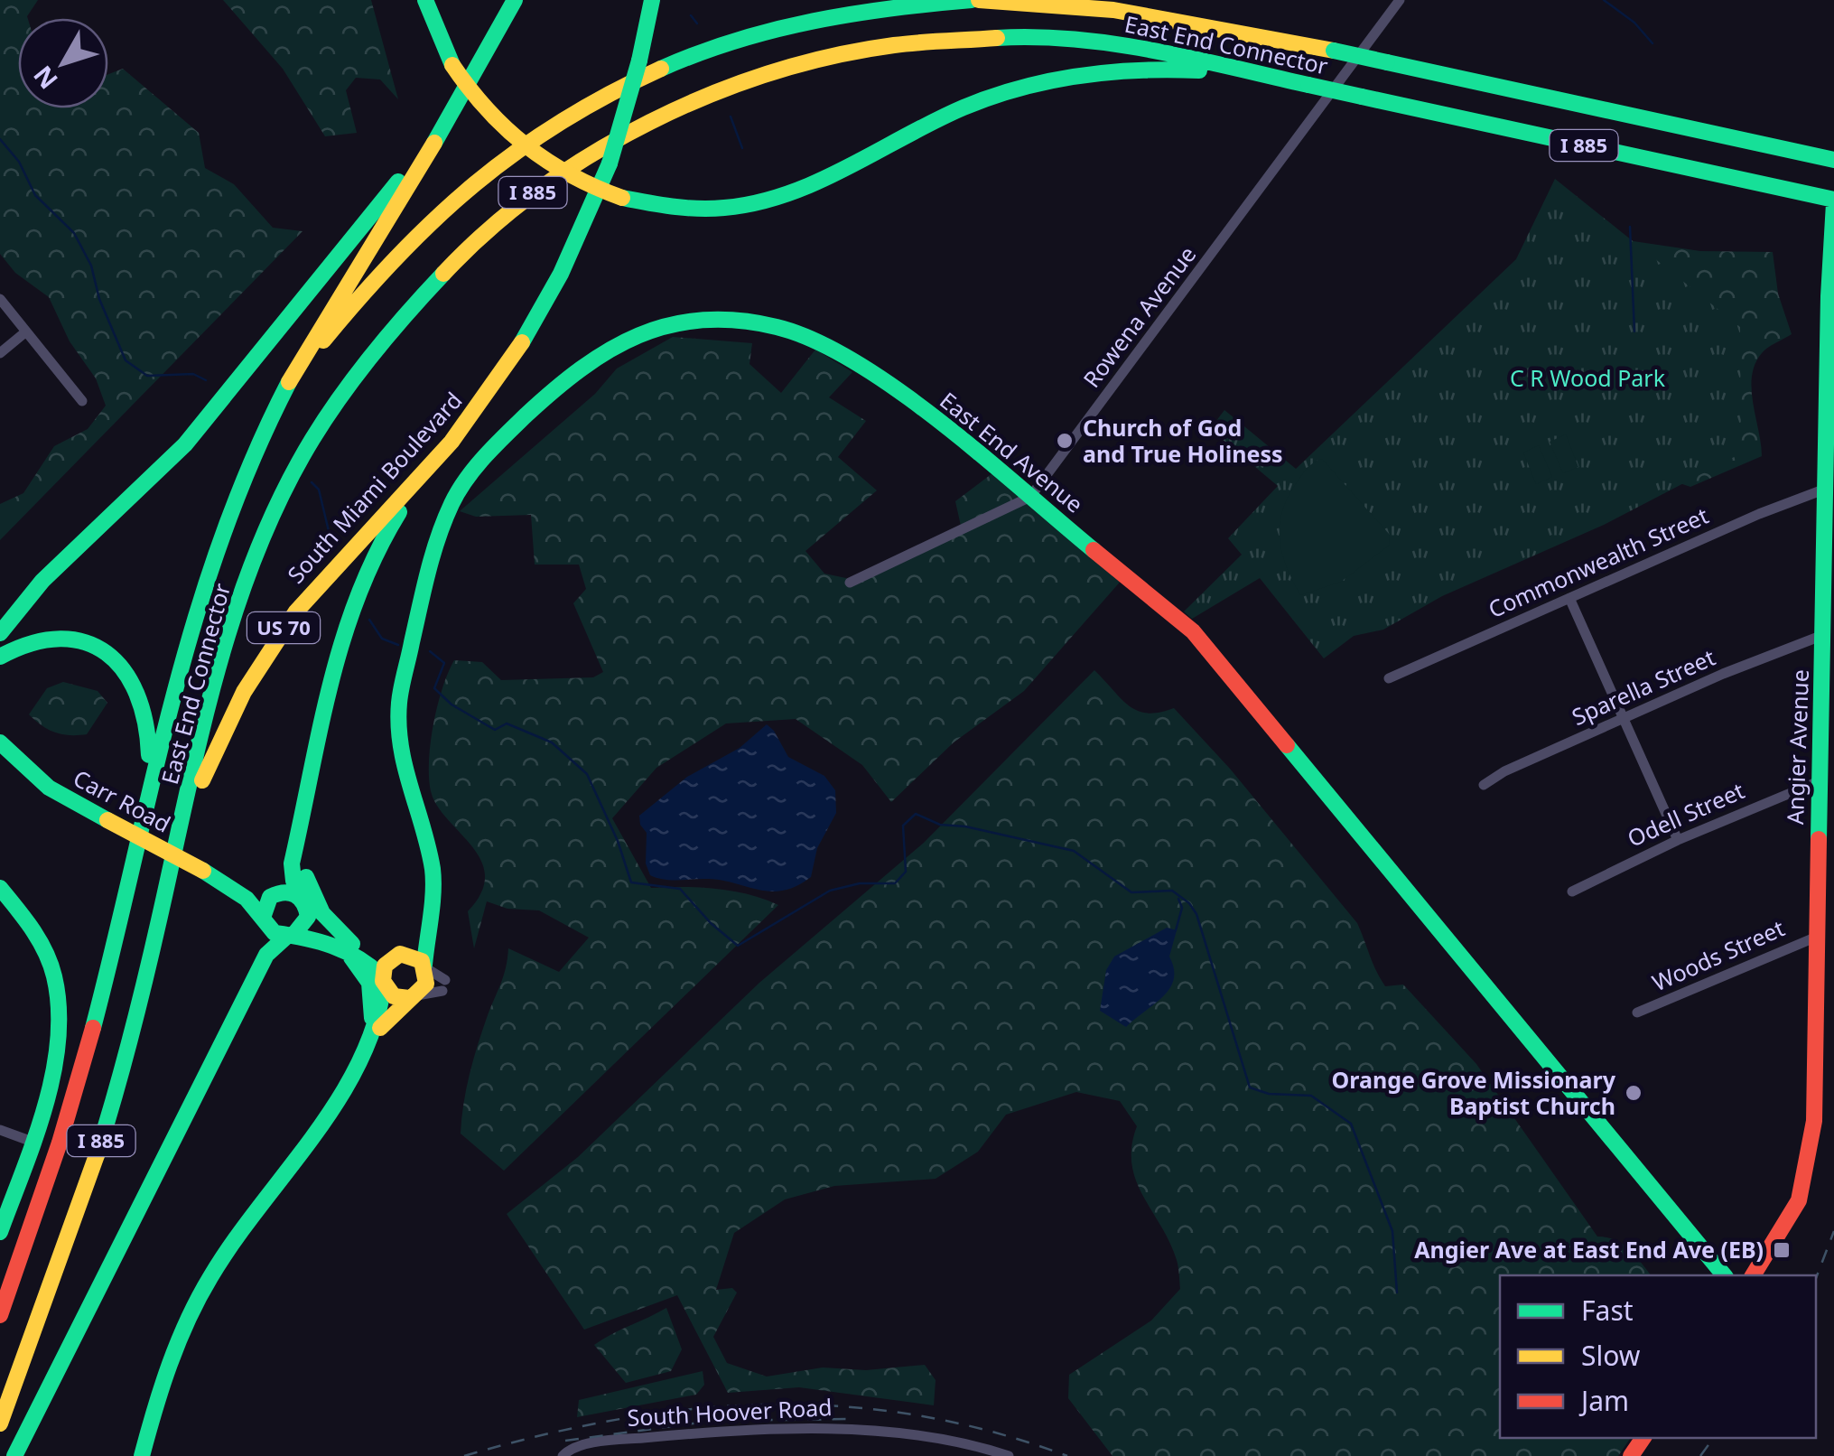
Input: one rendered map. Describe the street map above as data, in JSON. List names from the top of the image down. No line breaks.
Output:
{"streets":{"main road":["East End Connector","I 885","East End Avenue","South Miami Boulevard","US 70","Angier Avenue","Carr Road"],"street":["Rowena Avenue","Commonwealth Street","Sparella Street","Odell Street","Woods Street","South Hoover Road"]},"crossings":[["East End Connector","I 885"],["East End Connector","South Miami Boulevard"],["East End Connector","Angier Avenue"],["I 885","South Miami Boulevard"],["Rowena Avenue","East End Avenue"],["Commonwealth Street","Angier Avenue"],["Sparella Street","Angier Avenue"],["Angier Avenue","Odell Street"],["Angier Avenue","Woods Street"]],"parks":["C R Wood Park"],"places":{"other":["Church of God and True Holiness","Orange Grove Missionary Baptist Church"],"transit":["Angier Ave at East End Ave (EB)"]},"legend":["Fast","Slow","Jam"],"north":"bottom left"}
